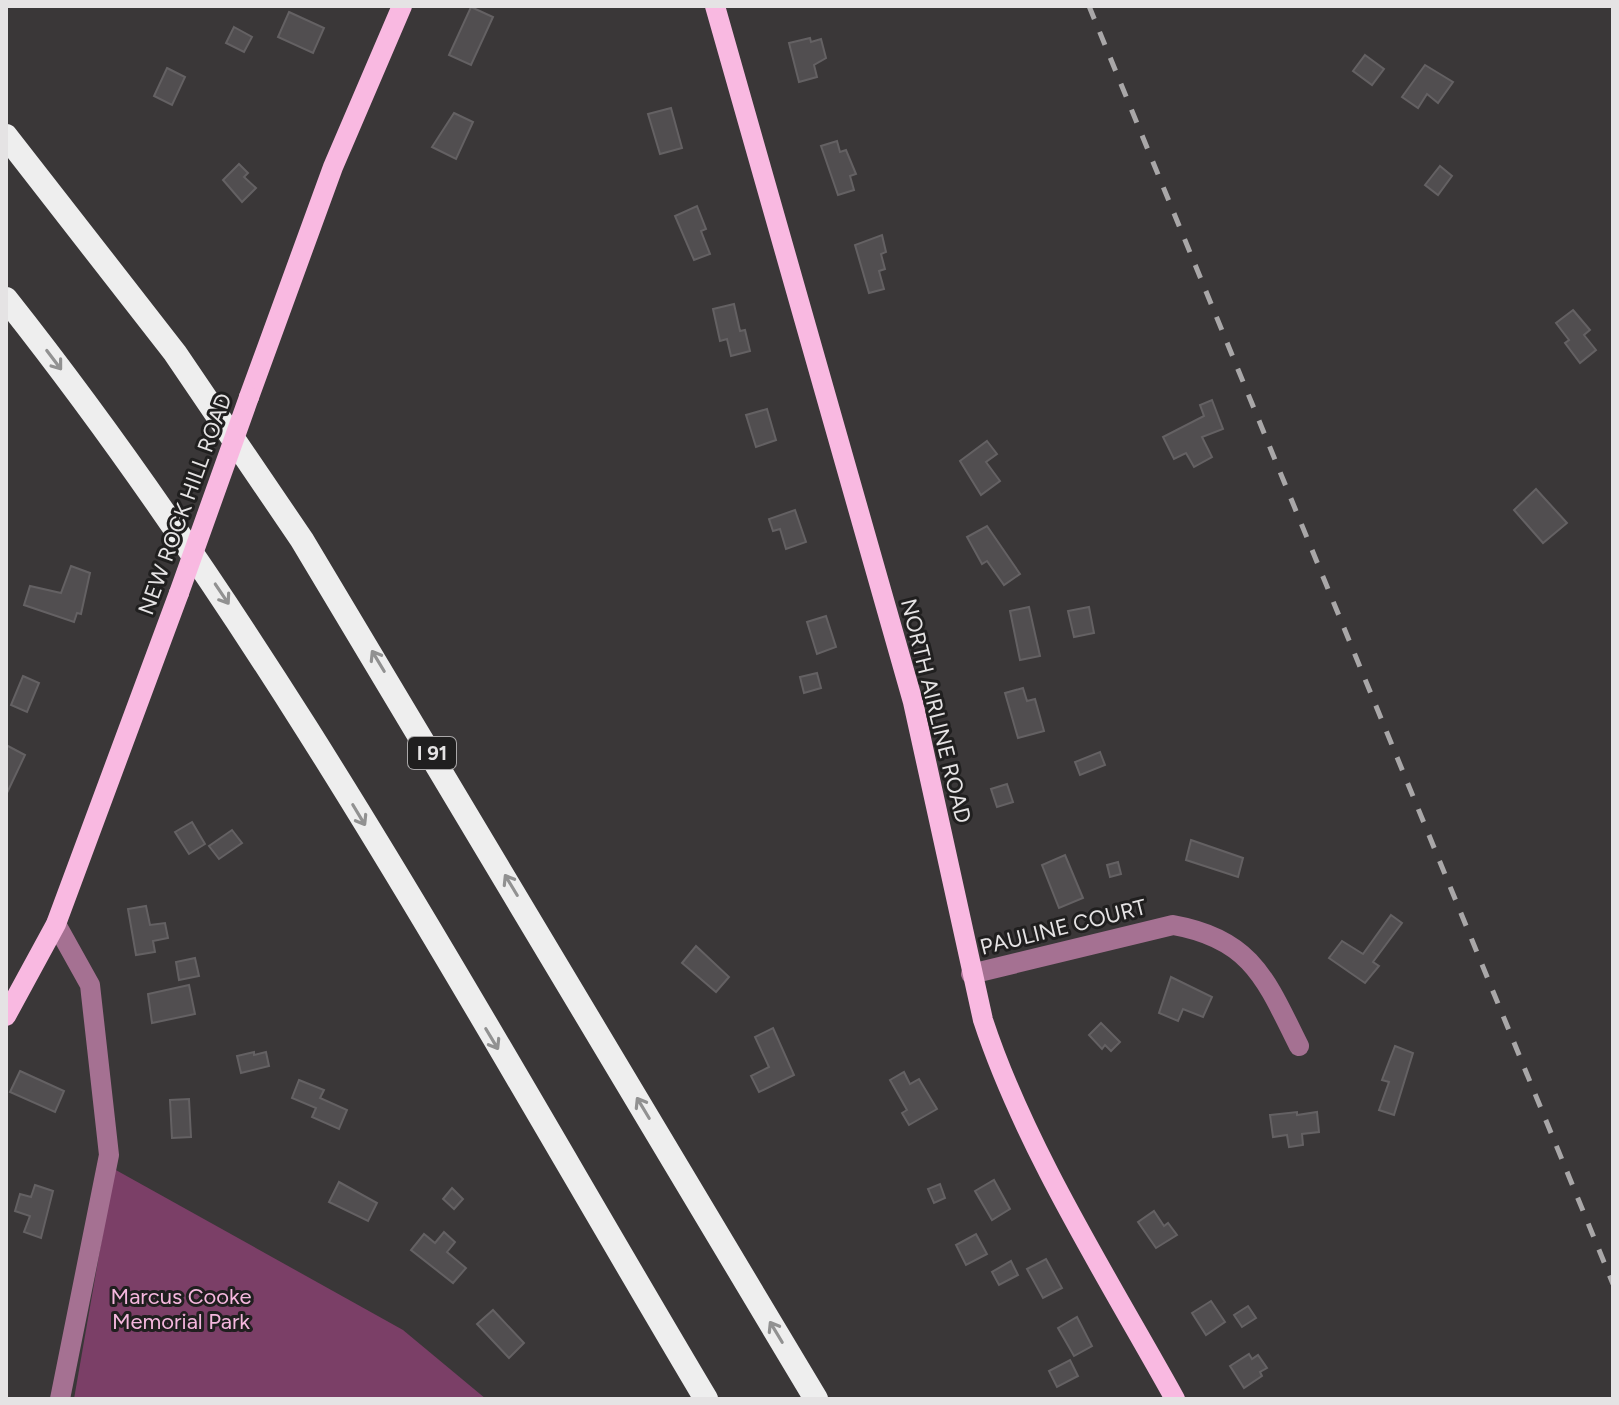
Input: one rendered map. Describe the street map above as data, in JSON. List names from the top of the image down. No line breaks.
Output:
{"streets":{"highway":["I 91"],"main road":["NEW ROCK HILL ROAD","NORTH AIRLINE ROAD"],"street":["PAULINE COURT"]},"crossings":[["NORTH AIRLINE ROAD","PAULINE COURT"]],"parks":["Marcus Cooke Memorial Park"]}
